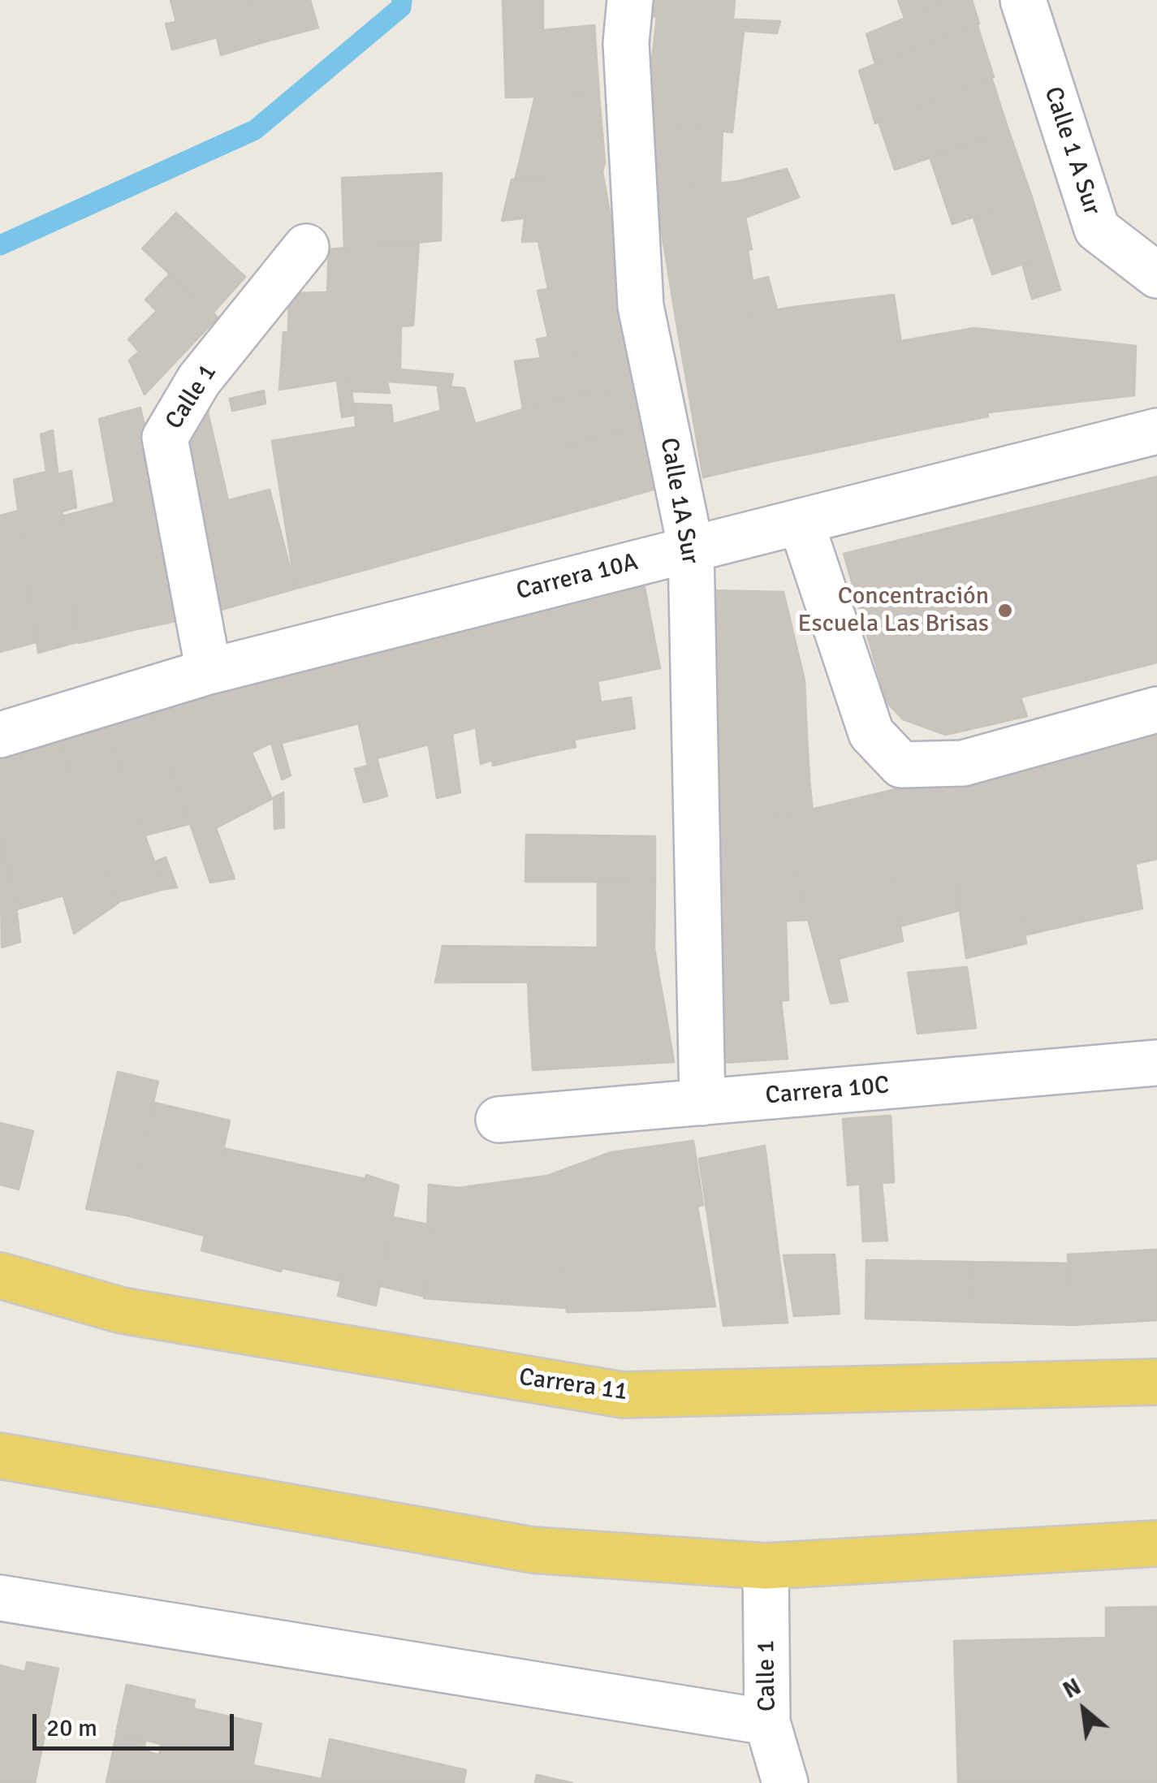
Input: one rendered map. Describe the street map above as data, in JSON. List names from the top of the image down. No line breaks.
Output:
{"streets":{"main road":["Carrera 11"],"street":["Calle 1 A Sur","Calle 1","Calle 1A Sur","Carrera 10A","Carrera 10C"]},"crossings":[["Calle 1","Carrera 10A"],["Calle 1A Sur","Carrera 10A"],["Calle 1A Sur","Carrera 10C"]],"places":["Concentración Escuela Las Brisas"],"scale_bar":"20 m","north":"top left"}
